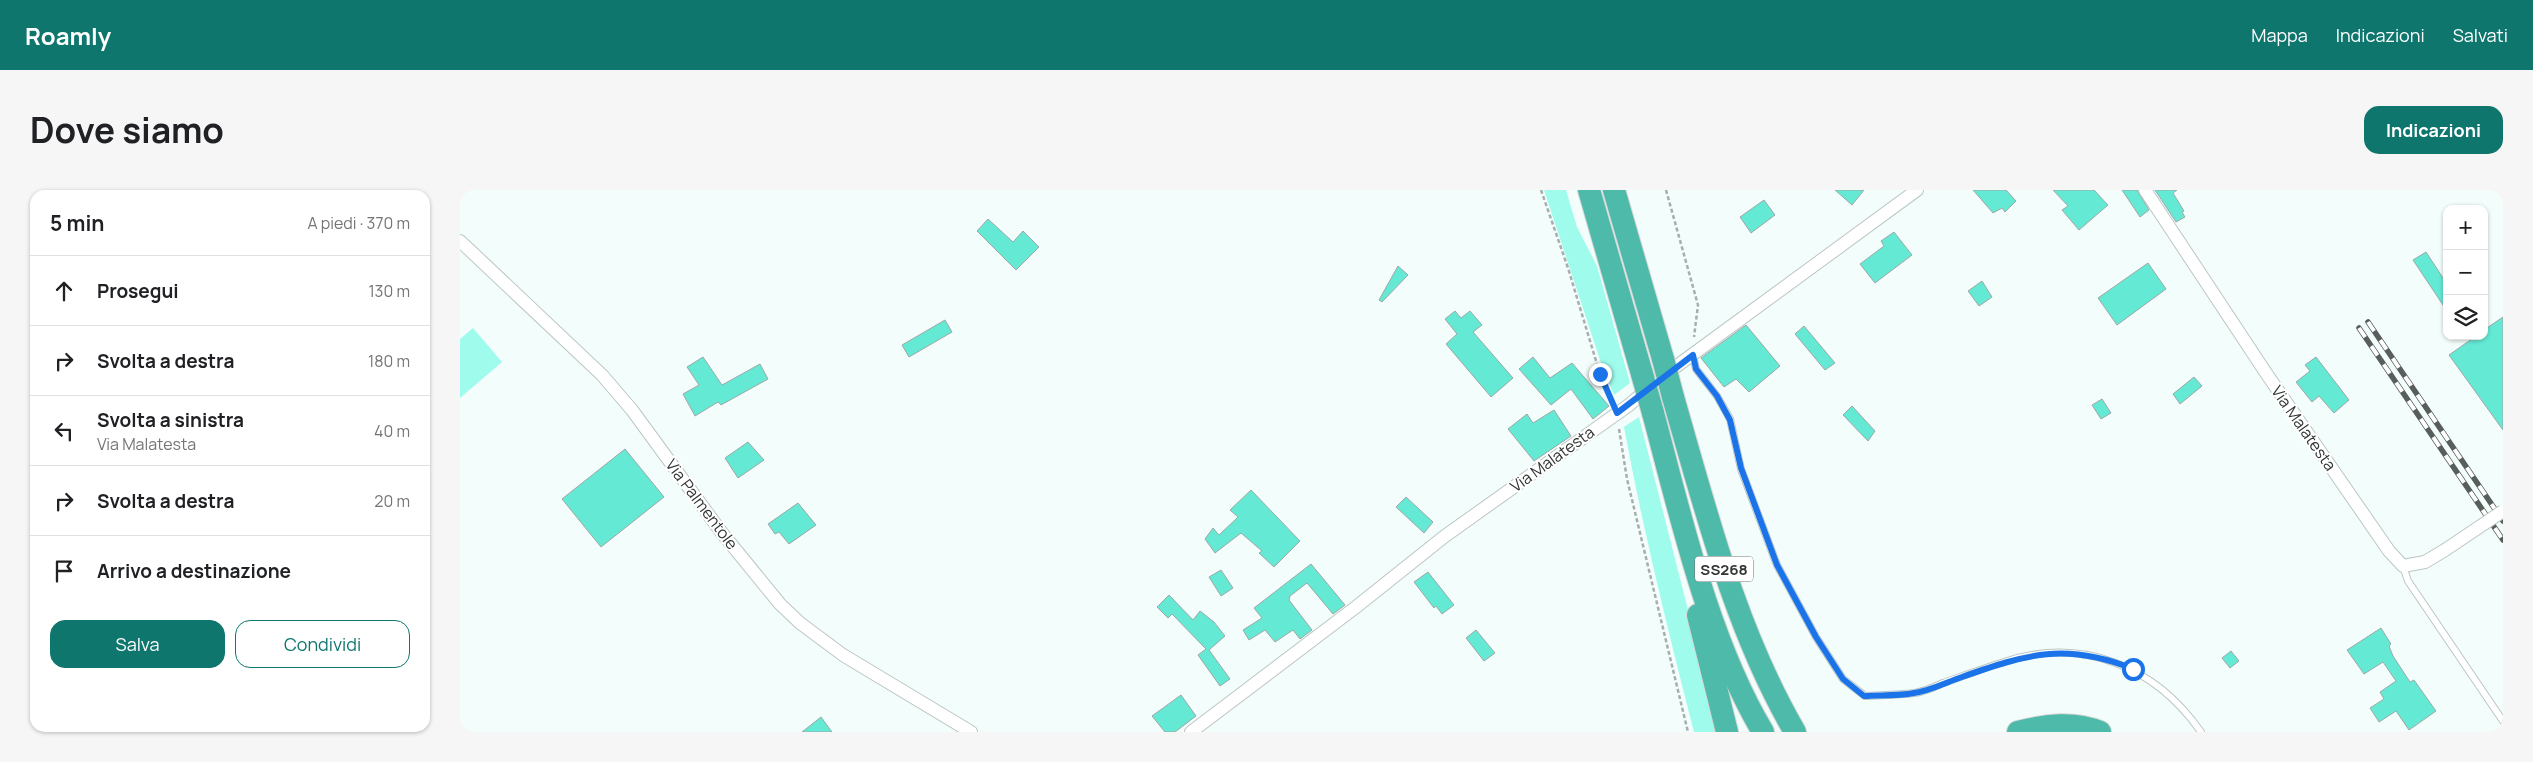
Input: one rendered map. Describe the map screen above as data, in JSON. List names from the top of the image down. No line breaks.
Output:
{"streets":{"highway":["SS268"],"street":["Via Malatesta","Via Palmentole"]},"page":{"header":"Roamly","nav":["Mappa","Indicazioni","Salvati"],"title":"Dove siamo","buttons":["Indicazioni",["Salva","Condividi"]],"heading":["5 min","A piedi · 370 m"],"map_buttons":["+","−"],"list":[["Prosegui","130 m"],["Svolta a destra","180 m"],["Svolta a sinistra","Via Malatesta","40 m"],["Svolta a destra","20 m"],"Arrivo a destinazione"]}}
